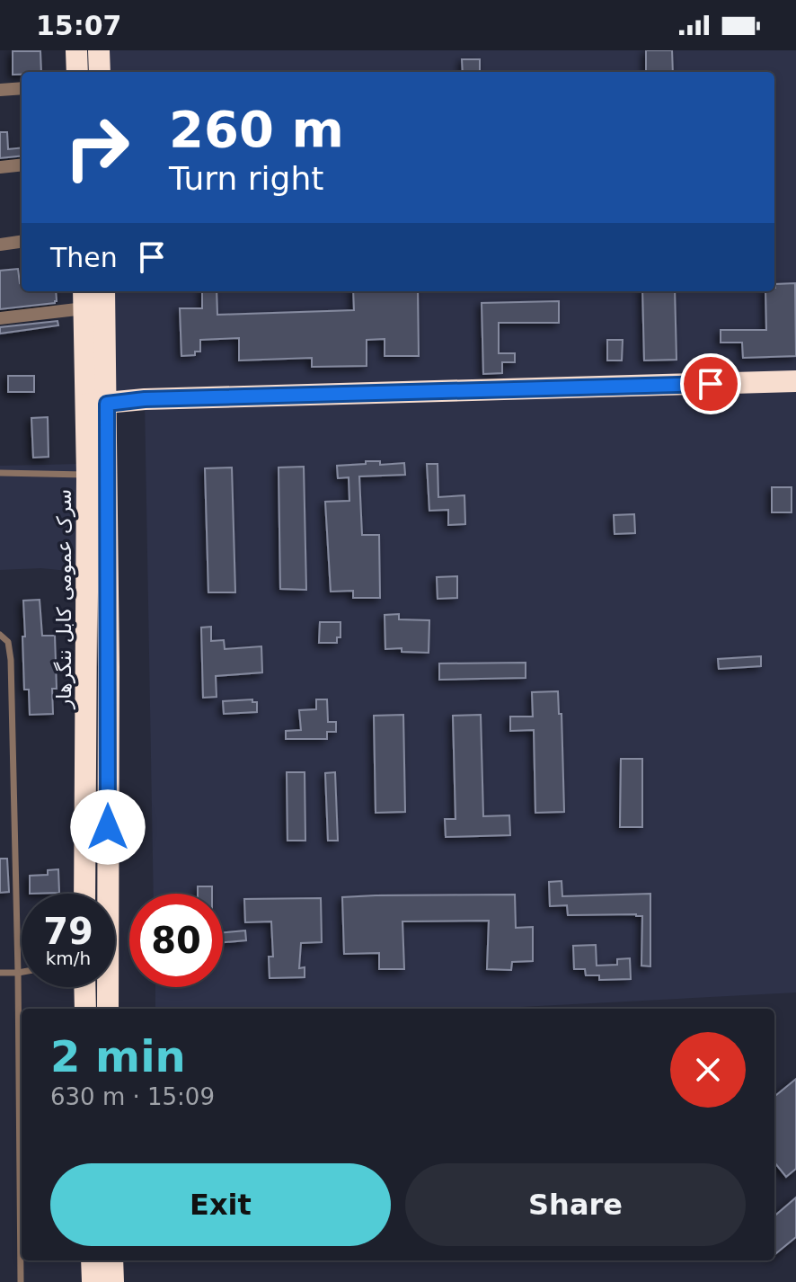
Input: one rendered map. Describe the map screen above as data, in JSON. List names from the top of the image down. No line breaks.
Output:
{"streets":{"highway":["سرک عمومی کابل ننگرهار"]},"page":{"status":"15:07","turn":["260 m","Turn right"],"then":"Then","speed":"79 km/h","limit":"80","heading":["2 min","630 m · 15:09"],"buttons":["Exit","Share"]}}
